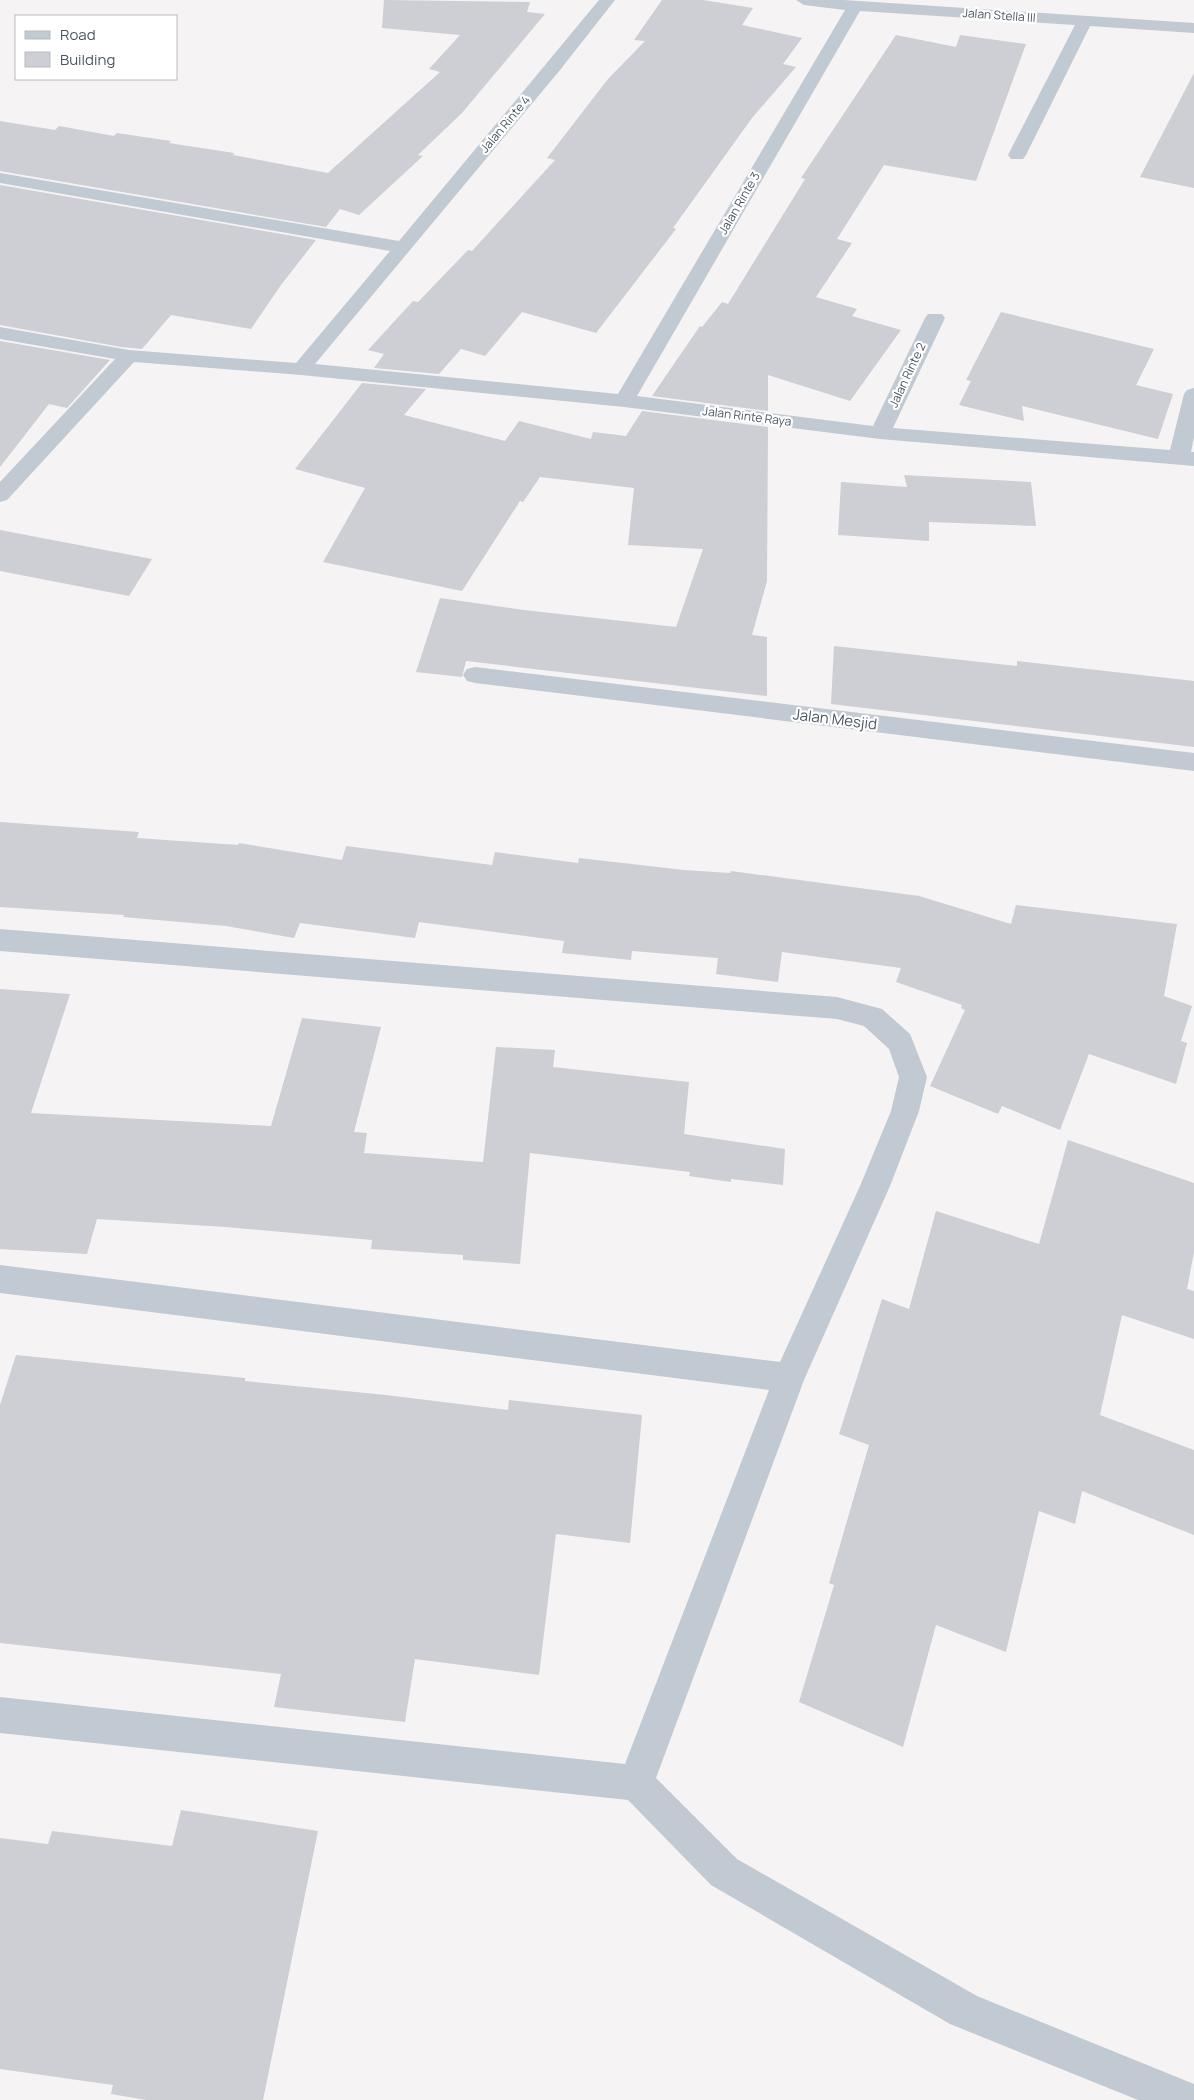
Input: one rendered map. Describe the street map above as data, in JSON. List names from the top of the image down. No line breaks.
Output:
{"streets":{"street":["Jalan Stella III","Jalan Rinte 4","Jalan Rinte 3","Jalan Rinte 2","Jalan Rinte Raya","Jalan Mesjid"]},"crossings":[["Jalan Stella III","Jalan Rinte 3"],["Jalan Rinte 4","Jalan Rinte Raya"],["Jalan Rinte 3","Jalan Rinte Raya"],["Jalan Rinte 2","Jalan Rinte Raya"]],"legend":["Road","Building"]}
